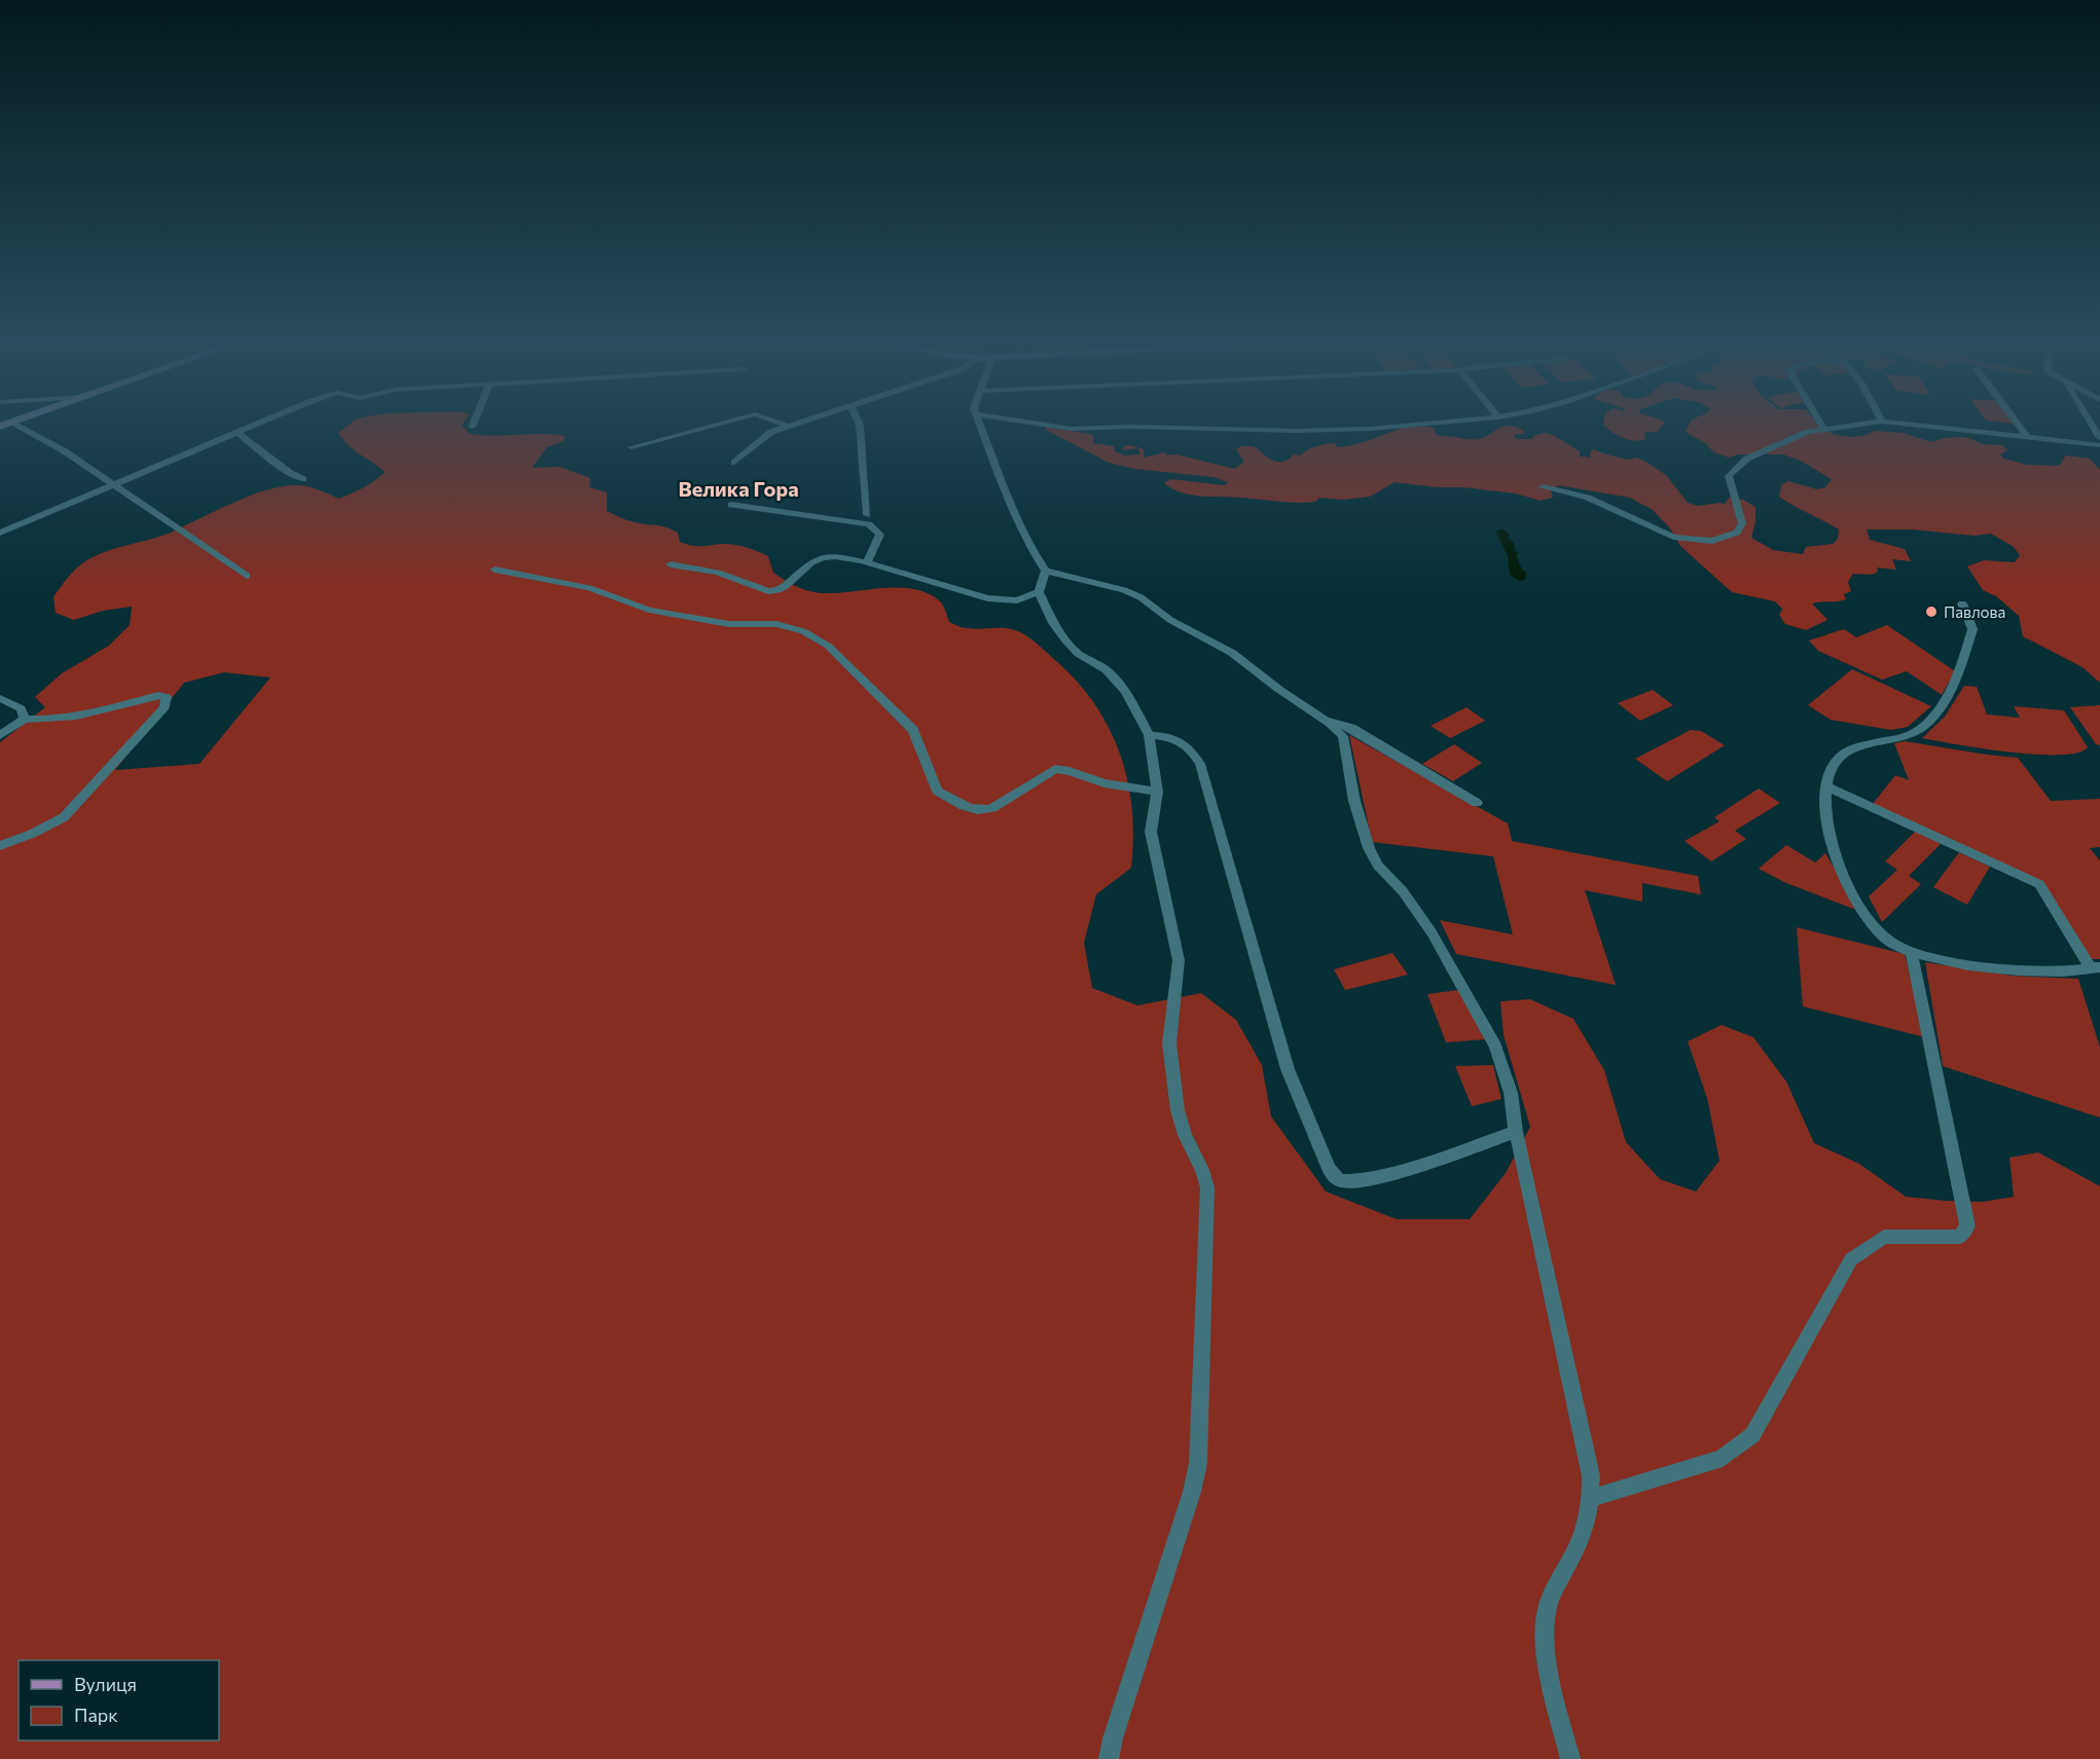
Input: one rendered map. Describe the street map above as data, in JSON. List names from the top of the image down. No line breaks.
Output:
{"districts":["Велика Гора"],"places":["Павлова"],"legend":["Вулиця","Парк"]}
